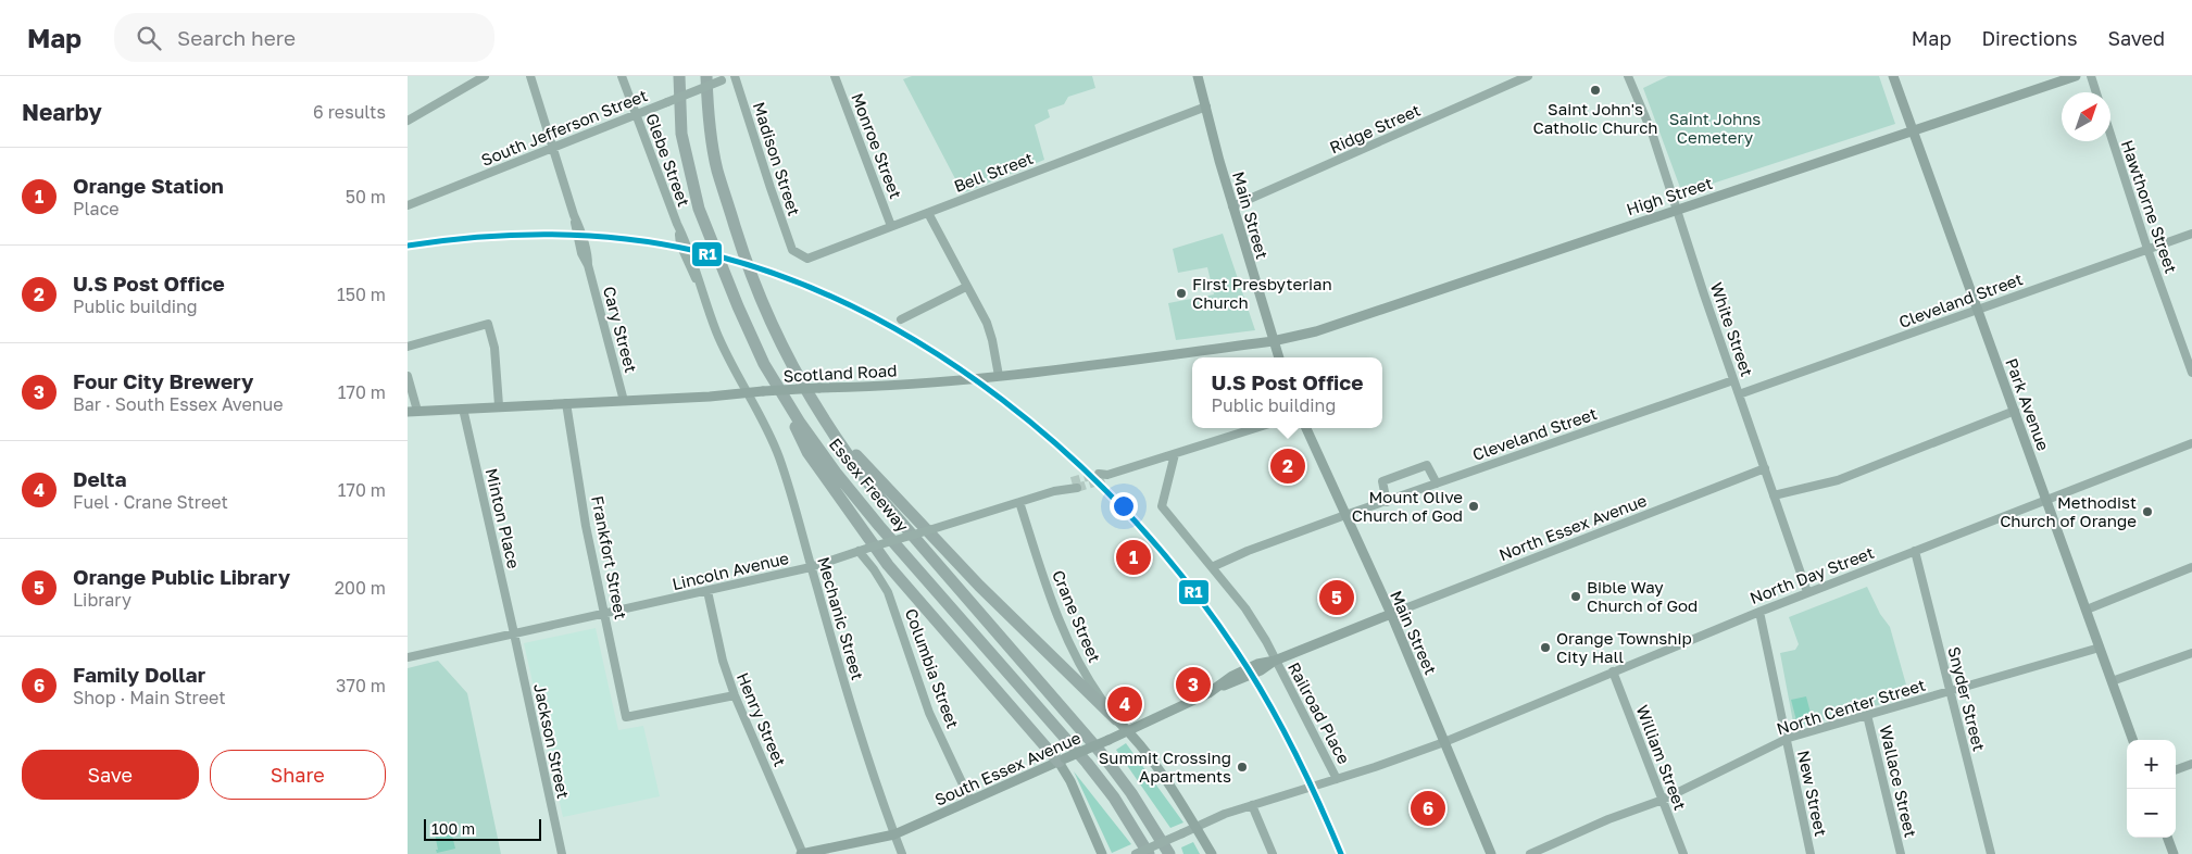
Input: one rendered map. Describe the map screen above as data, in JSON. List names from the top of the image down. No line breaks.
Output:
{"streets":{"highway":["Essex Freeway"],"main road":["High Street","Main Street","Scotland Road","Park Avenue","Crane Street","South Essex Avenue"],"street":["South Jefferson Street","Ridge Street","Monroe Street","Madison Street","Glebe Street","Bell Street","Hawthorne Street","Cleveland Street","Cary Street","White Street","Minton Place","North Essex Avenue","Frankfort Street","Lincoln Avenue","North Day Street","Mechanic Street","Columbia Street","Snyder Street","North Center Street","Railroad Place","Henry Street","Jackson Street","William Street","Wallace Street","New Street"]},"crossings":[["South Jefferson Street","Madison Street"],["South Jefferson Street","Glebe Street"],["South Jefferson Street","Cary Street"],["Ridge Street","Main Street"],["Monroe Street","Bell Street"],["Madison Street","Bell Street"],["Glebe Street","Scotland Road"],["Glebe Street","Mechanic Street"],["Bell Street","Main Street"],["High Street","Main Street"],["High Street","White Street"],["High Street","Scotland Road"],["High Street","Park Avenue"],["Hawthorne Street","Cleveland Street"],["Main Street","Cleveland Street"],["Main Street","Scotland Road"],["Main Street","North Essex Avenue"],["Main Street","North Day Street"],["Main Street","South Essex Avenue"],["Cleveland Street","White Street"],["Cleveland Street","Park Avenue"],["Cleveland Street","Railroad Place"],["Cary Street","Scotland Road"],["White Street","North Essex Avenue"],["White Street","North Day Street"],["Scotland Road","Minton Place"],["Scotland Road","Frankfort Street"],["Scotland Road","Mechanic Street"],["Park Avenue","North Day Street"],["Park Avenue","North Center Street"],["Minton Place","Lincoln Avenue"],["Minton Place","Jackson Street"],["North Essex Avenue","South Essex Avenue"],["Frankfort Street","Lincoln Avenue"],["Frankfort Street","Henry Street"],["Lincoln Avenue","Crane Street"],["Lincoln Avenue","Mechanic Street"],["Lincoln Avenue","Columbia Street"],["Lincoln Avenue","Henry Street"],["Lincoln Avenue","Jackson Street"],["North Day Street","Crane Street"],["North Day Street","Snyder Street"],["North Day Street","Railroad Place"],["North Day Street","William Street"],["North Day Street","New Street"],["Crane Street","South Essex Avenue"],["Mechanic Street","South Essex Avenue"],["Columbia Street","South Essex Avenue"],["Snyder Street","North Center Street"],["North Center Street","William Street"],["North Center Street","Wallace Street"],["North Center Street","New Street"],["Railroad Place","South Essex Avenue"],["Henry Street","South Essex Avenue"]],"parks":["Saint Johns Cemetery"],"places":["Saint John's Catholic Church","First Presbyterian Church","Mount Olive Church of God","Methodist Church of Orange","Bible Way Church of God","Orange Township City Hall","Summit Crossing Apartments"],"lines":["transit line R1"],"scale_bar":"100 m","north":"top right","page":{"header":"Map","search":"Search here","nav":["Map","Directions","Saved"],"heading":["Nearby","6 results"],"list":[{"mark":"1","name":"Orange Station","note":"Place","value":"50 m"},{"mark":"2","name":"U.S Post Office","note":"Public building","value":"150 m"},{"mark":"3","name":"Four City Brewery","note":"Bar · South Essex Avenue","value":"170 m"},{"mark":"4","name":"Delta","note":"Fuel · Crane Street","value":"170 m"},{"mark":"5","name":"Orange Public Library","note":"Library","value":"200 m"},{"mark":"6","name":"Family Dollar","note":"Shop · Main Street","value":"370 m"}],"popup":["U.S Post Office","Public building"],"pins":["2","1","5","3","4","6"],"buttons":["Save","Share"],"map_buttons":["+","−"],"scale":"100 m"}}
